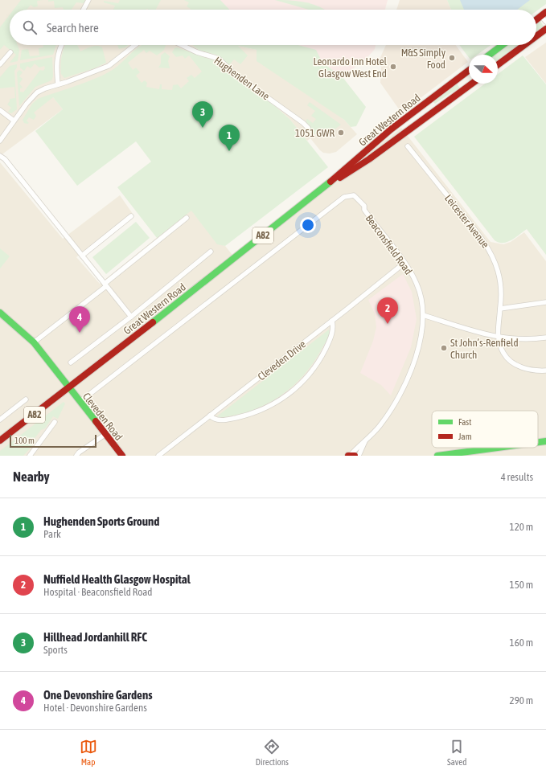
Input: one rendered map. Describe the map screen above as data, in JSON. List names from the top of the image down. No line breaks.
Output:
{"streets":{"main road":["Great Western Road","A82","Cleveden Road"],"street":["Hughenden Lane","Leicester Avenue","Beaconsfield Road","Cleveden Drive"]},"crossings":[["Great Western Road","Cleveden Road"],["Beaconsfield Road","Cleveden Drive"],["Beaconsfield Road","Cleveden Road"]],"places":["M&S Simply Food","Leonardo Inn Hotel Glasgow West End","1051 GWR","St John’s-Renfield Church"],"legend":["Fast","Jam"],"scale_bar":"100 m","north":"right","page":{"search":"Search here","pins":["3","1","2","4"],"scale":"100 m","heading":["Nearby","4 results"],"list":[{"mark":"1","name":"Hughenden Sports Ground","note":"Park","value":"120 m"},{"mark":"2","name":"Nuffield Health Glasgow Hospital","note":"Hospital · Beaconsfield Road","value":"150 m"},{"mark":"3","name":"Hillhead Jordanhill RFC","note":"Sports","value":"160 m"},{"mark":"4","name":"One Devonshire Gardens","note":"Hotel · Devonshire Gardens","value":"290 m"}],"nav":["Map","Directions","Saved"]}}
